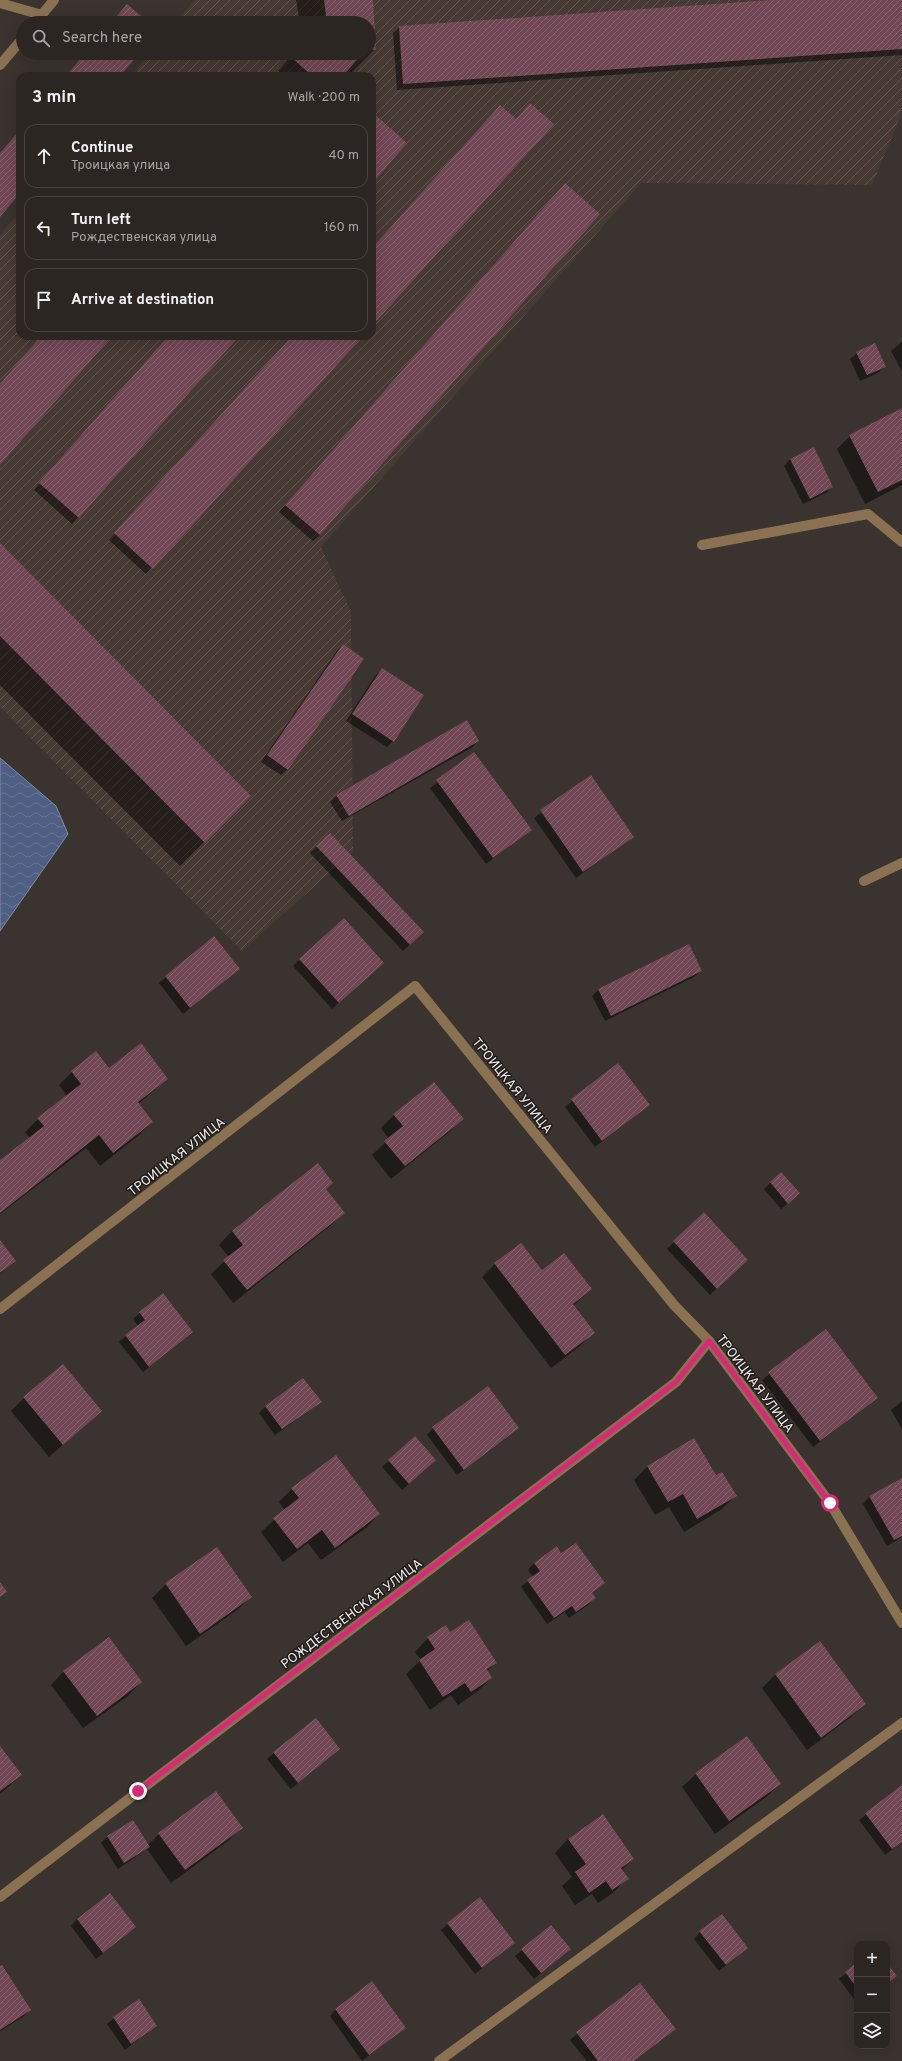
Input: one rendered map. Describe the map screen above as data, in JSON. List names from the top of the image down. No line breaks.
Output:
{"streets":{"street":["ТРОИЦКАЯ УЛИЦА","РОЖДЕСТВЕНСКАЯ УЛИЦА"]},"crossings":[["ТРОИЦКАЯ УЛИЦА","РОЖДЕСТВЕНСКАЯ УЛИЦА"]],"page":{"search":"Search here","heading":["3 min","Walk · 200 m"],"list":[["Continue","Троицкая улица","40 m"],["Turn left","Рождественская улица","160 m"],"Arrive at destination"],"map_buttons":["+","−"]}}
